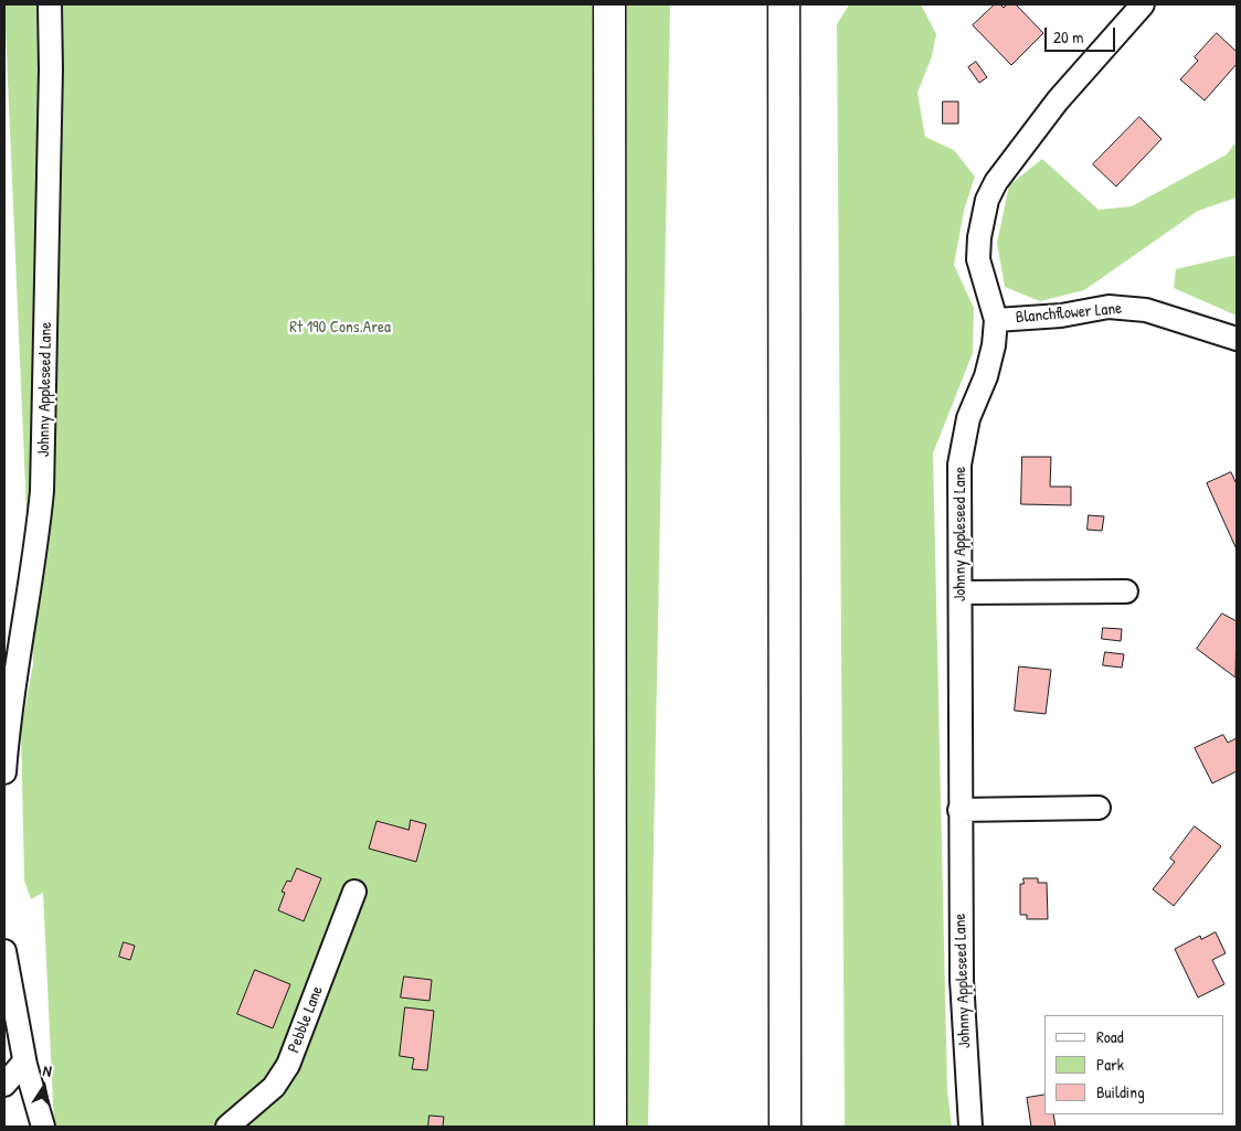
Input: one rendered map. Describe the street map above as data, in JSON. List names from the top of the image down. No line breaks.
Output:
{"streets":{"street":["Blanchflower Lane","Johnny Appleseed Lane","Pebble Lane"]},"crossings":[["Blanchflower Lane","Johnny Appleseed Lane"]],"parks":["Rt 190 Cons.Area"],"legend":["Road","Park","Building"],"scale_bar":"20 m","north":"top"}
